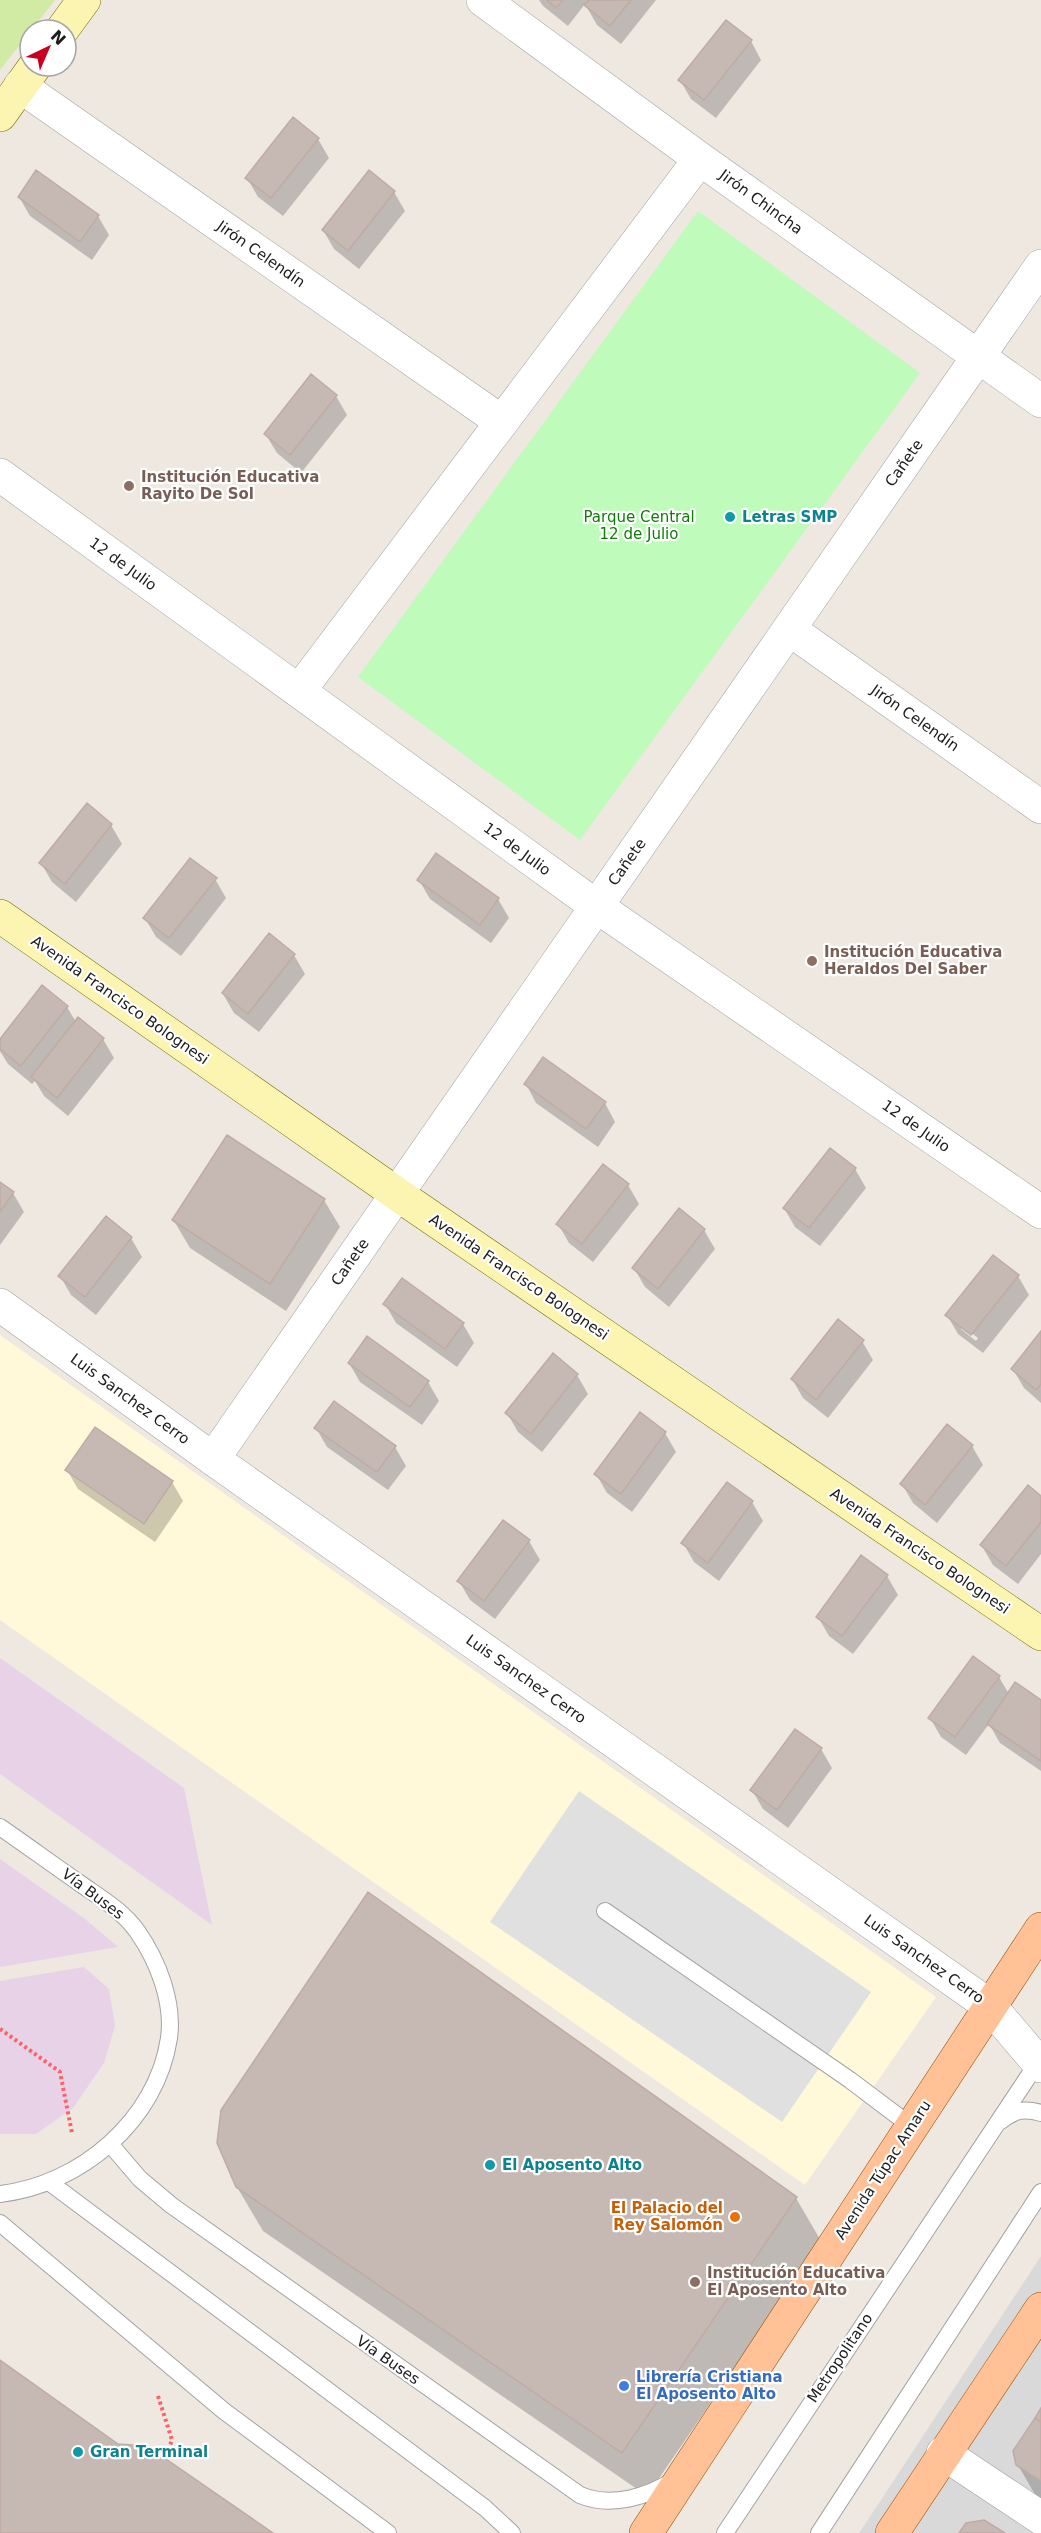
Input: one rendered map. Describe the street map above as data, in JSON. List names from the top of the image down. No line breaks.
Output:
{"streets":{"main road":["Avenida Túpac Amaru"],"street":["Jirón Chincha","Jirón Celendín","Cañete","12 de Julio","Avenida Francisco Bolognesi","Luis Sanchez Cerro"],"lane":["Vía Buses","Metropolitano"]},"crossings":[["Jirón Chincha","Cañete"],["Jirón Celendín","Cañete"],["Cañete","12 de Julio"],["Cañete","Avenida Francisco Bolognesi"],["Cañete","Luis Sanchez Cerro"],["Luis Sanchez Cerro","Avenida Túpac Amaru"],["Luis Sanchez Cerro","Metropolitano"],["Vía Buses","Avenida Túpac Amaru"]],"parks":["Parque Central 12 de Julio"],"places":["Institución Educativa Rayito De Sol","Letras SMP","Institución Educativa Heraldos Del Saber","El Aposento Alto","El Palacio del Rey Salomón","Institución Educativa El Aposento Alto","Librería Cristiana El Aposento Alto","Gran Terminal"],"north":"top right"}
